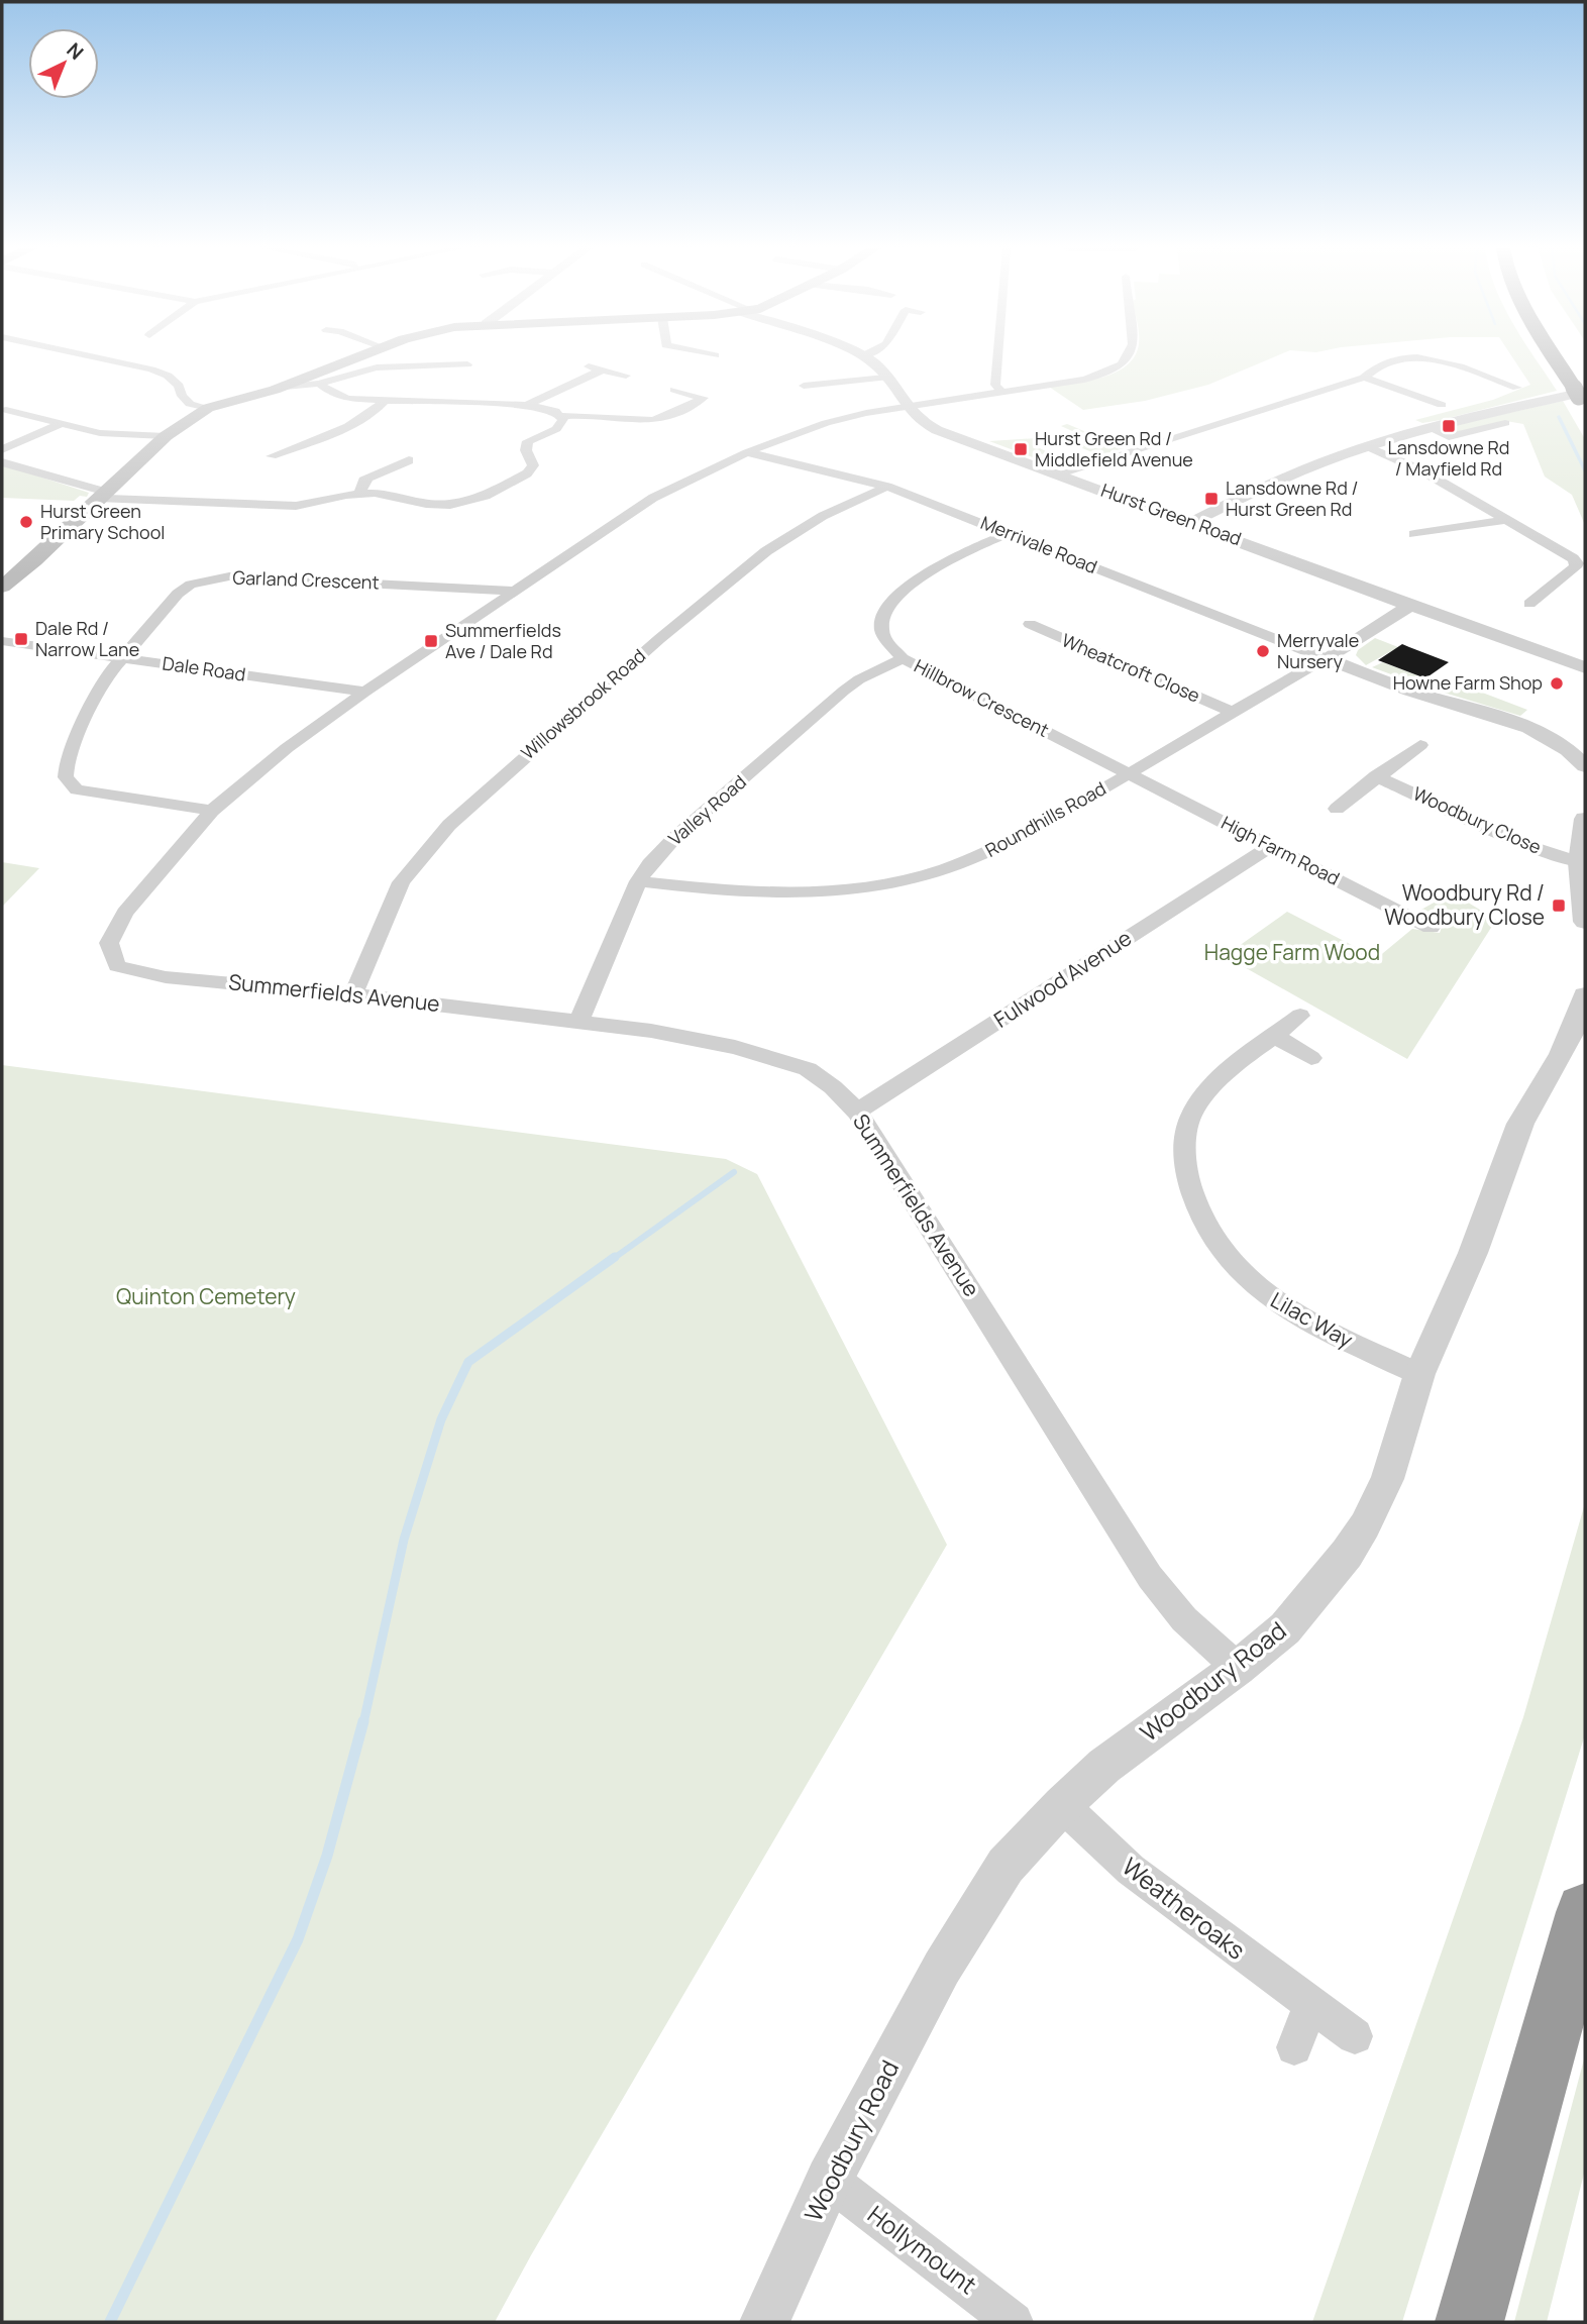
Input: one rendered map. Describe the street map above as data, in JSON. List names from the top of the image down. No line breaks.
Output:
{"streets":{"street":["Hurst Green Road","Merrivale Road","Garland Crescent","Wheatcroft Close","Dale Road","Hillbrow Crescent","Willowsbrook Road","Valley Road","Roundhills Road","Woodbury Close","High Farm Road","Fulwood Avenue","Summerfields Avenue","Lilac Way","Woodbury Road","Weatheroaks","Hollymount"]},"crossings":[["Hurst Green Road","Roundhills Road"],["Hurst Green Road","Summerfields Avenue"],["Merrivale Road","Hillbrow Crescent"],["Merrivale Road","Willowsbrook Road"],["Merrivale Road","Roundhills Road"],["Merrivale Road","Summerfields Avenue"],["Garland Crescent","Dale Road"],["Garland Crescent","Summerfields Avenue"],["Wheatcroft Close","Roundhills Road"],["Dale Road","Summerfields Avenue"],["Hillbrow Crescent","Valley Road"],["Hillbrow Crescent","Roundhills Road"],["Hillbrow Crescent","High Farm Road"],["Willowsbrook Road","Summerfields Avenue"],["Valley Road","Roundhills Road"],["Valley Road","Summerfields Avenue"],["Roundhills Road","High Farm Road"],["High Farm Road","Fulwood Avenue"],["Fulwood Avenue","Summerfields Avenue"],["Summerfields Avenue","Woodbury Road"],["Lilac Way","Woodbury Road"],["Woodbury Road","Weatheroaks"],["Woodbury Road","Hollymount"]],"parks":["Hagge Farm Wood","Quinton Cemetery"],"places":{"transit":["Lansdowne Rd / Mayfield Rd","Hurst Green Rd / Middlefield Avenue","Lansdowne Rd / Hurst Green Rd","Dale Rd / Narrow Lane","Summerfields Ave / Dale Rd","Woodbury Rd / Woodbury Close"],"other":["Hurst Green Primary School","Merryvale Nursery","Howne Farm Shop"]},"north":"top right"}
